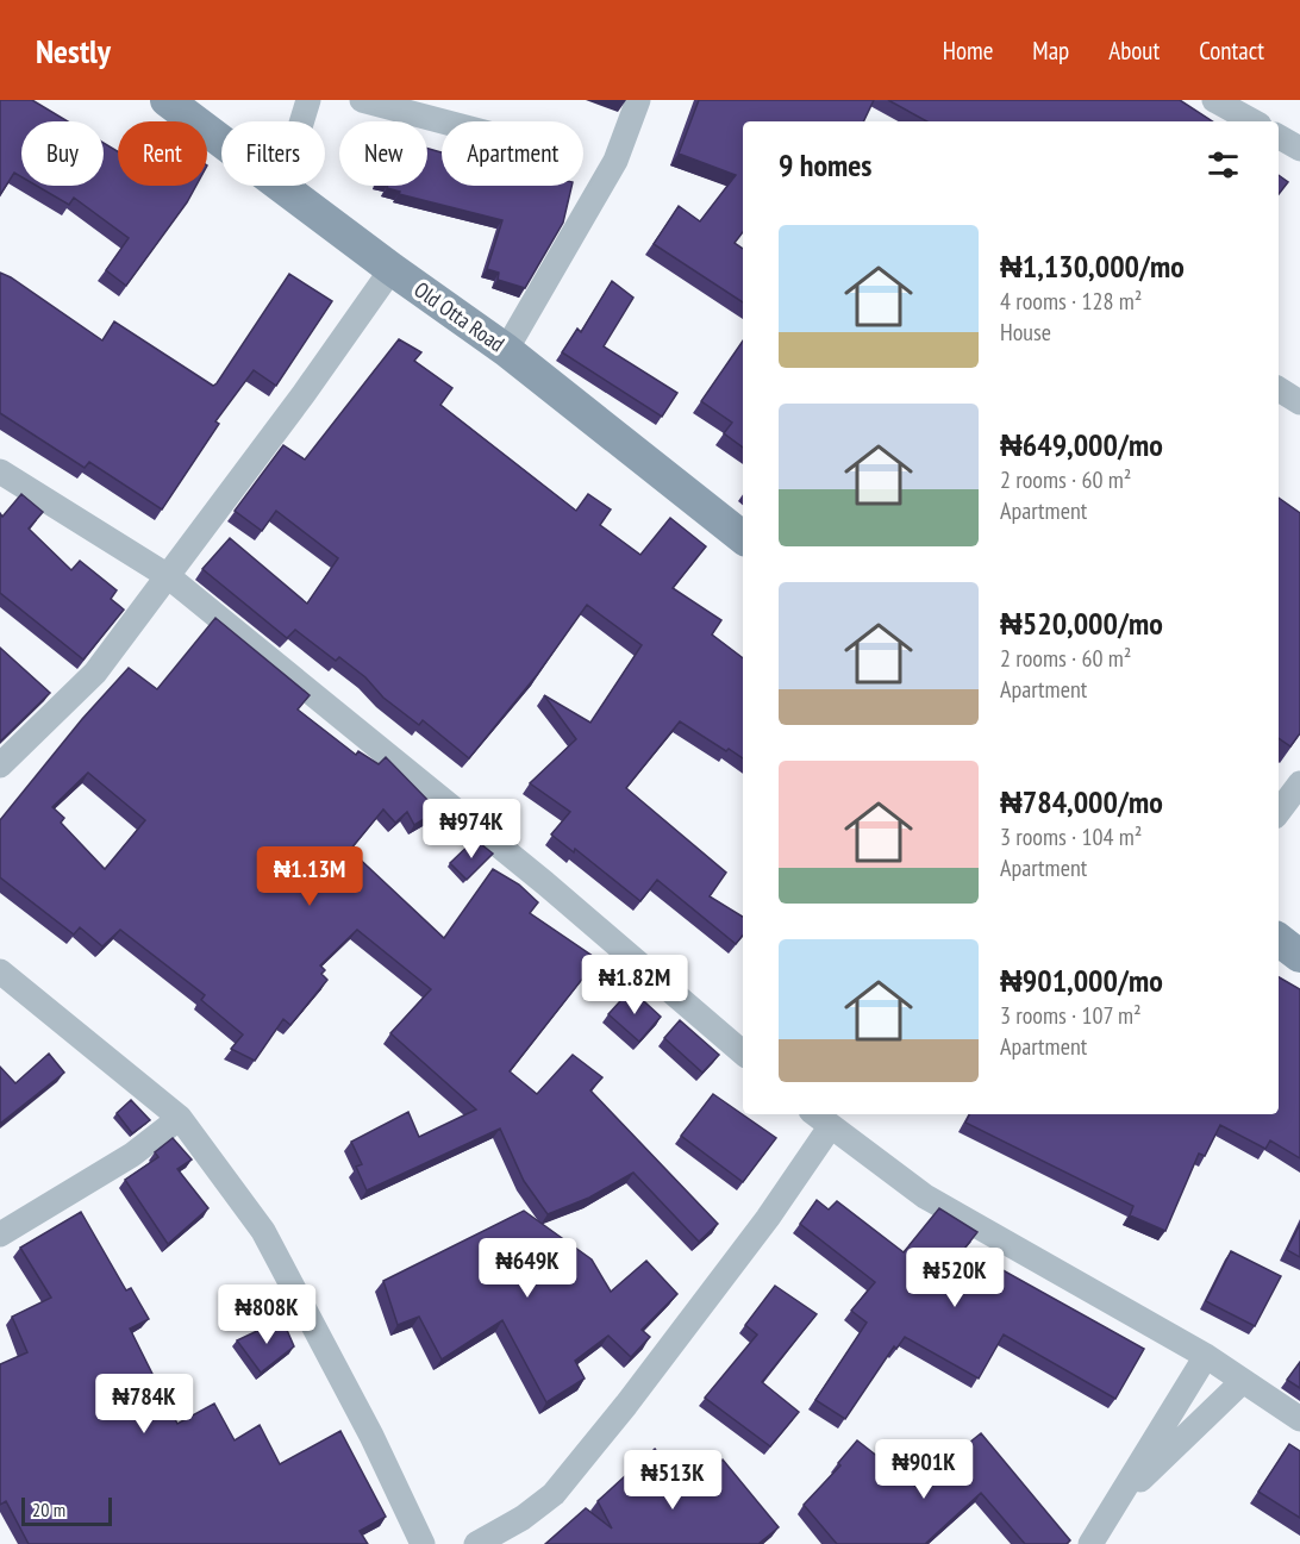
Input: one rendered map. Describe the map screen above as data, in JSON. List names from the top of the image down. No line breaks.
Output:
{"streets":{"street":["Old Otta Road"]},"scale_bar":"20 m","page":{"header":"Nestly","nav":["Home","Map","About","Contact"],"chip":["Buy","Rent","Filters","New","Apartment"],"heading":"9 homes","list":[{"name":"₦1,130,000/mo","note":"4 rooms · 128 m² · House"},{"name":"₦649,000/mo","note":"2 rooms · 60 m² · Apartment"},{"name":"₦520,000/mo","note":"2 rooms · 60 m² · Apartment"},{"name":"₦784,000/mo","note":"3 rooms · 104 m² · Apartment"},{"name":"₦901,000/mo","note":"3 rooms · 107 m² · Apartment"}],"price":["₦974K","₦1.13M","₦1.82M","₦649K","₦520K","₦808K","₦784K","₦901K","₦513K"],"scale":"20 m"}}
